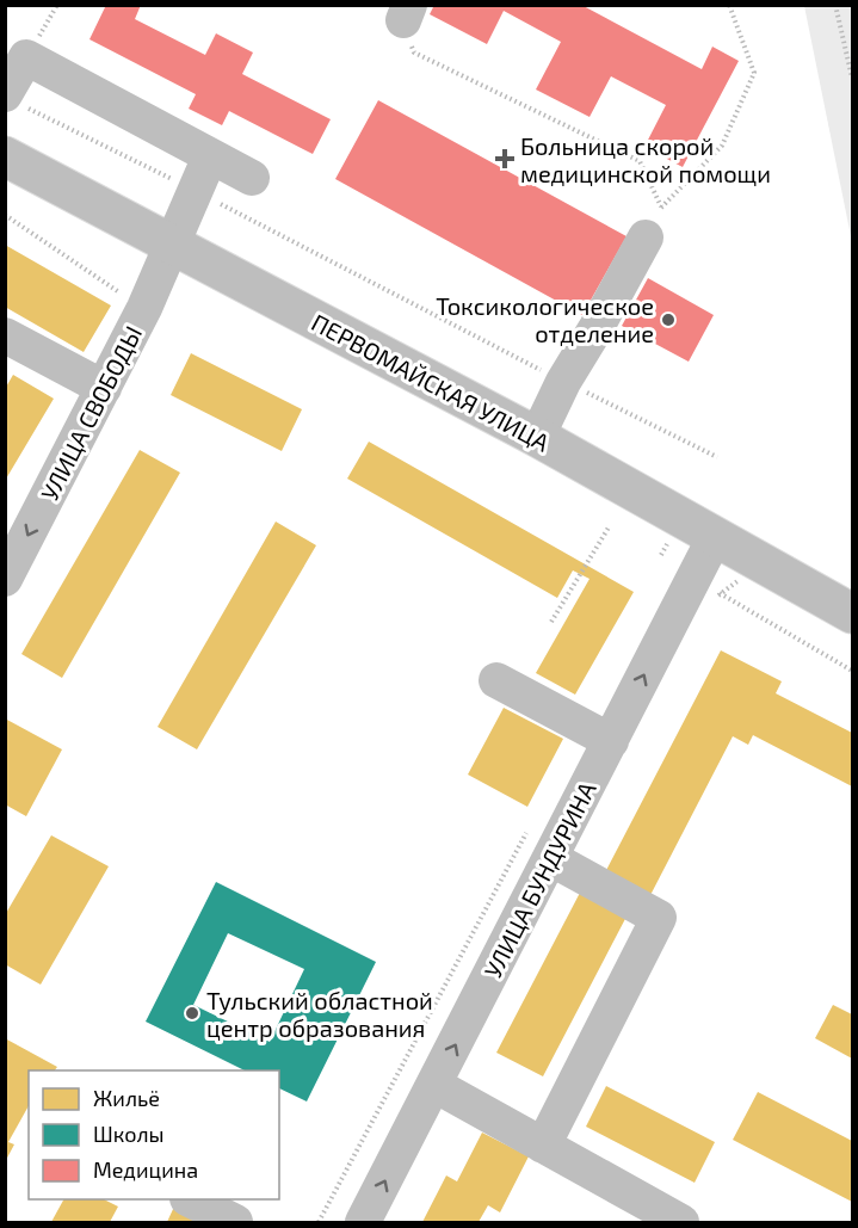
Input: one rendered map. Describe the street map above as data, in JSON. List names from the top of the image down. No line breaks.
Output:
{"streets":{"main road":["ПЕРВОМАЙСКАЯ УЛИЦА"],"street":["УЛИЦА СВОБОДЫ","УЛИЦА БУНДУРИНА"]},"crossings":[["ПЕРВОМАЙСКАЯ УЛИЦА","УЛИЦА СВОБОДЫ"],["ПЕРВОМАЙСКАЯ УЛИЦА","УЛИЦА БУНДУРИНА"]],"one_way":["УЛИЦА СВОБОДЫ","УЛИЦА БУНДУРИНА"],"places":{"health":["Больница скорой медицинской помощи"],"other":["Токсикологическое отделение","Тульский областной центр образования"]},"legend":["Жильё","Школы","Медицина"]}
